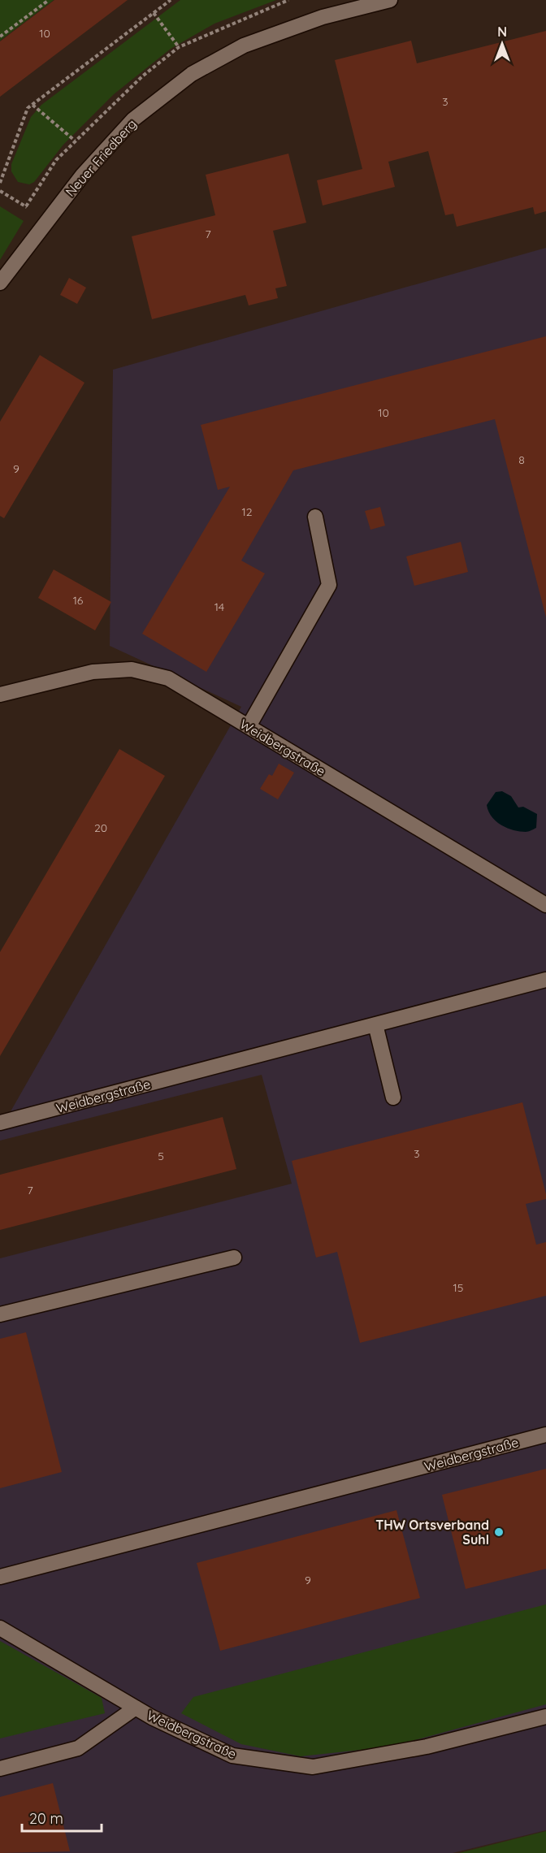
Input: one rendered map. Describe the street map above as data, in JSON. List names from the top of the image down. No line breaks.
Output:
{"streets":{"street":["Neuer Friedberg","Weidbergstraße"]},"places":["THW Ortsverband Suhl"],"house_numbers":["10","3","7","10","8","9","12","16","14","20","3","5","7","15","9"],"scale_bar":"20 m","north":"top"}
